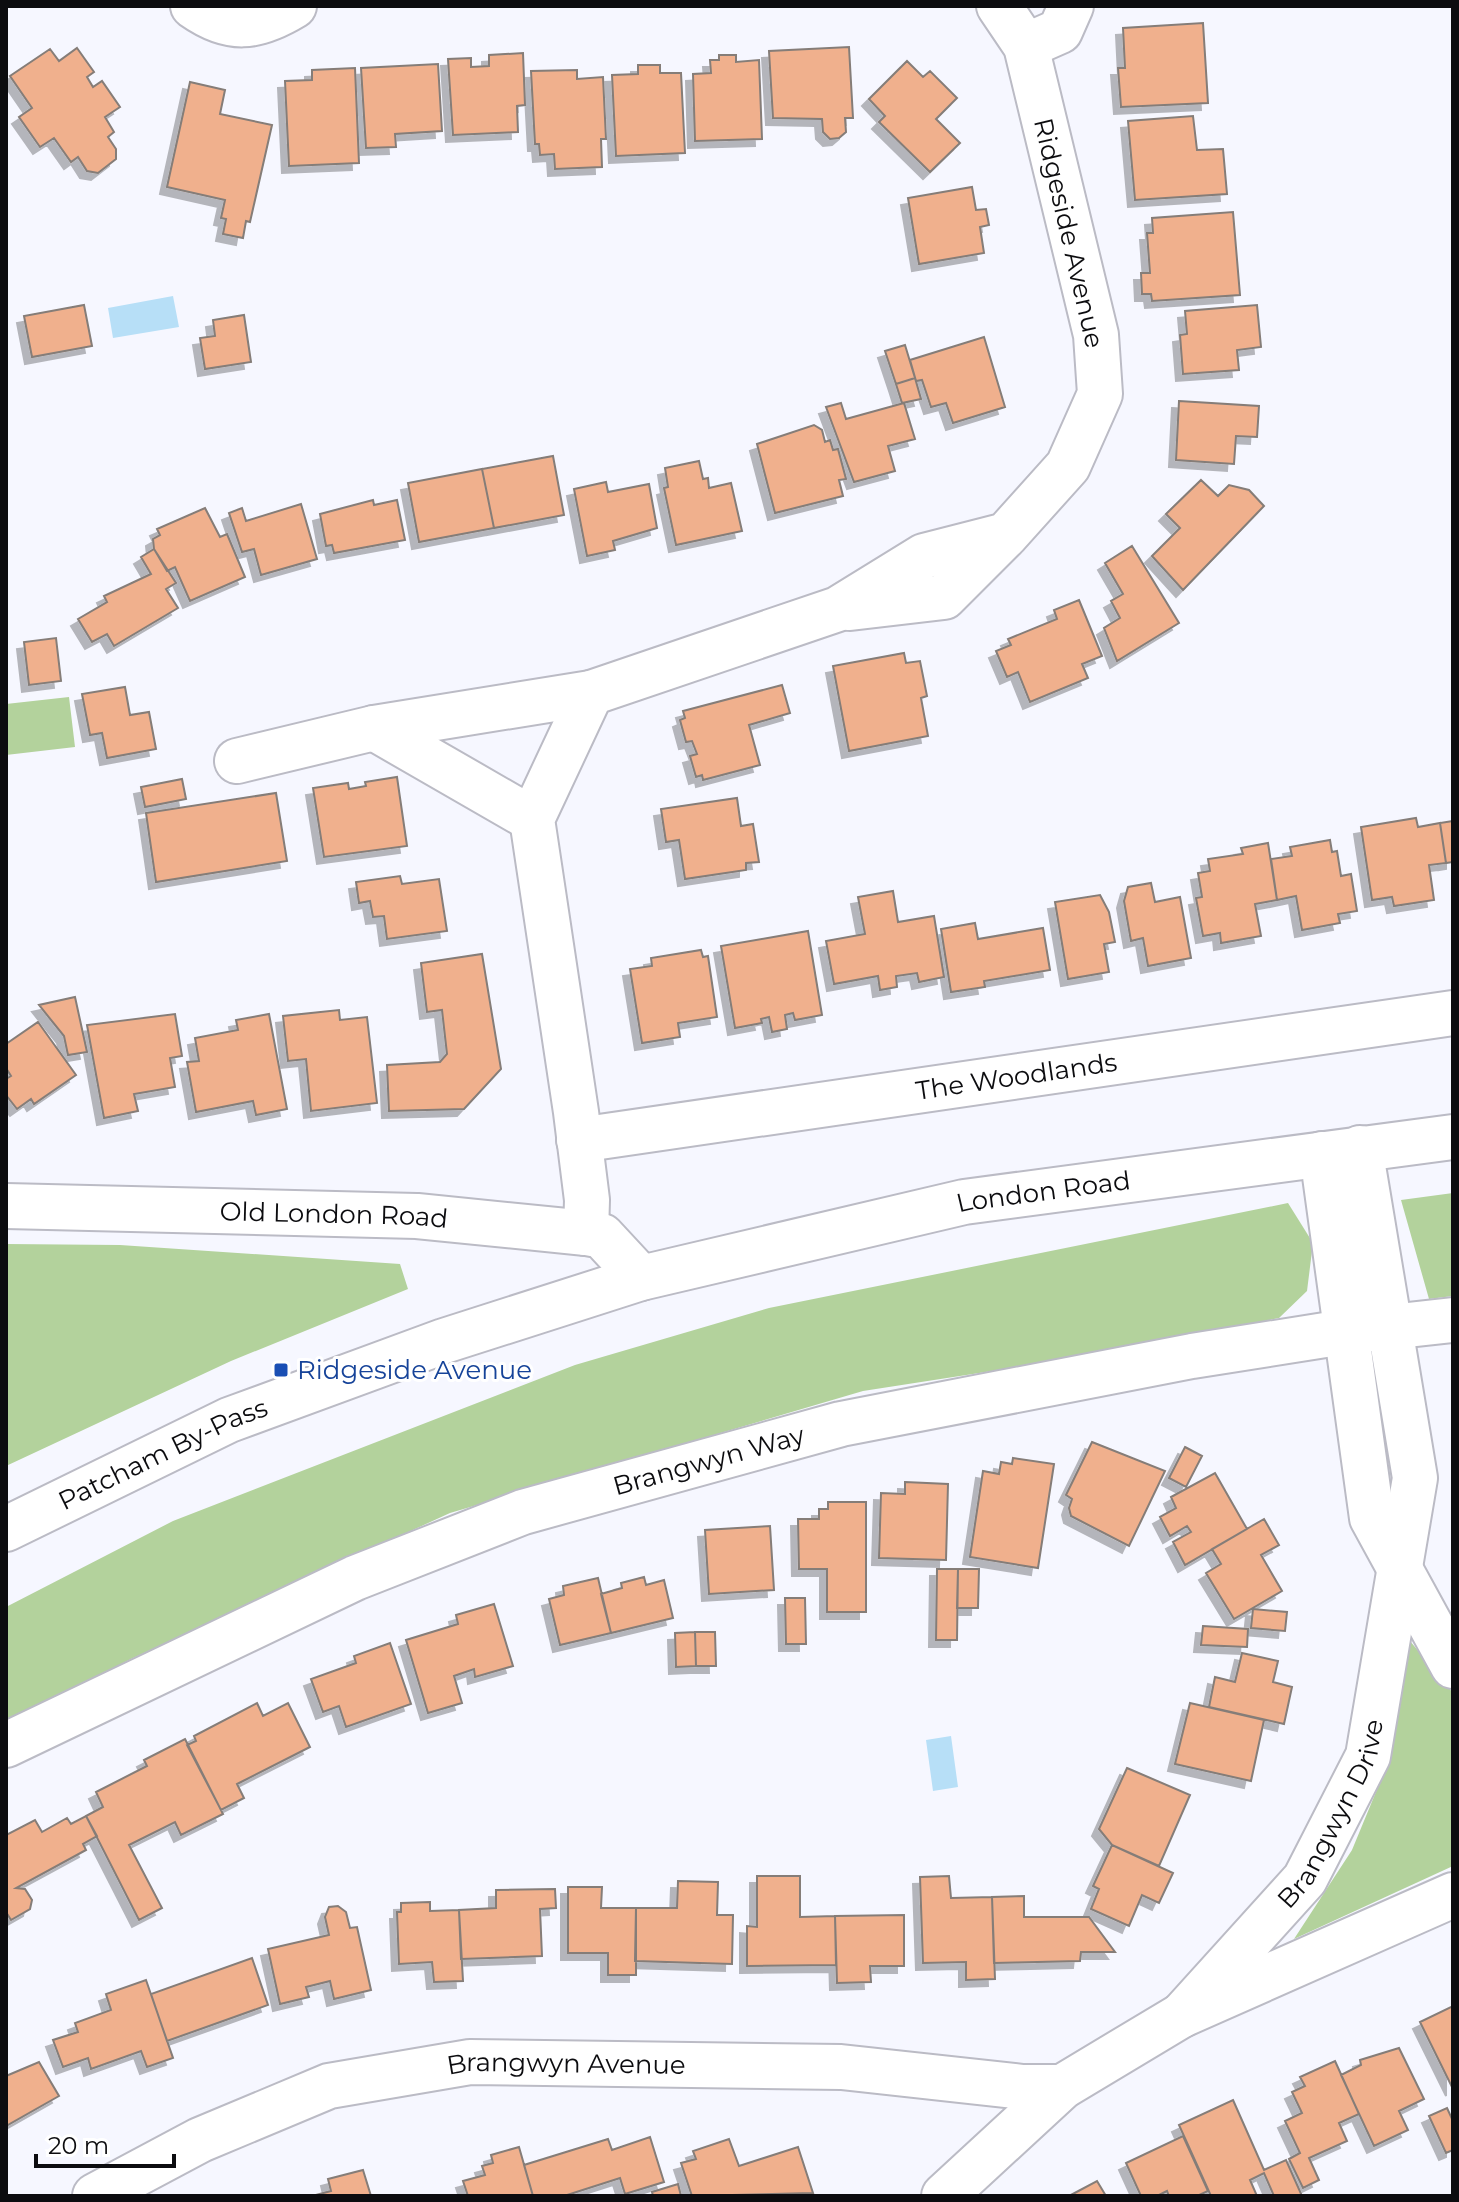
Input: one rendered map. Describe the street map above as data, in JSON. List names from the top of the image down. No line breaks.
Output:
{"streets":{"main road":["Ridgeside Avenue","The Woodlands","London Road","Old London Road","Patcham By-Pass","Brangwyn Way","Brangwyn Drive","Brangwyn Avenue"]},"crossings":[["London Road","Old London Road"],["London Road","Patcham By-Pass"],["London Road","Brangwyn Drive"],["Old London Road","Patcham By-Pass"],["Brangwyn Way","Brangwyn Drive"],["Brangwyn Drive","Brangwyn Avenue"]],"places":{"transit":["Ridgeside Avenue"]},"scale_bar":"20 m"}
